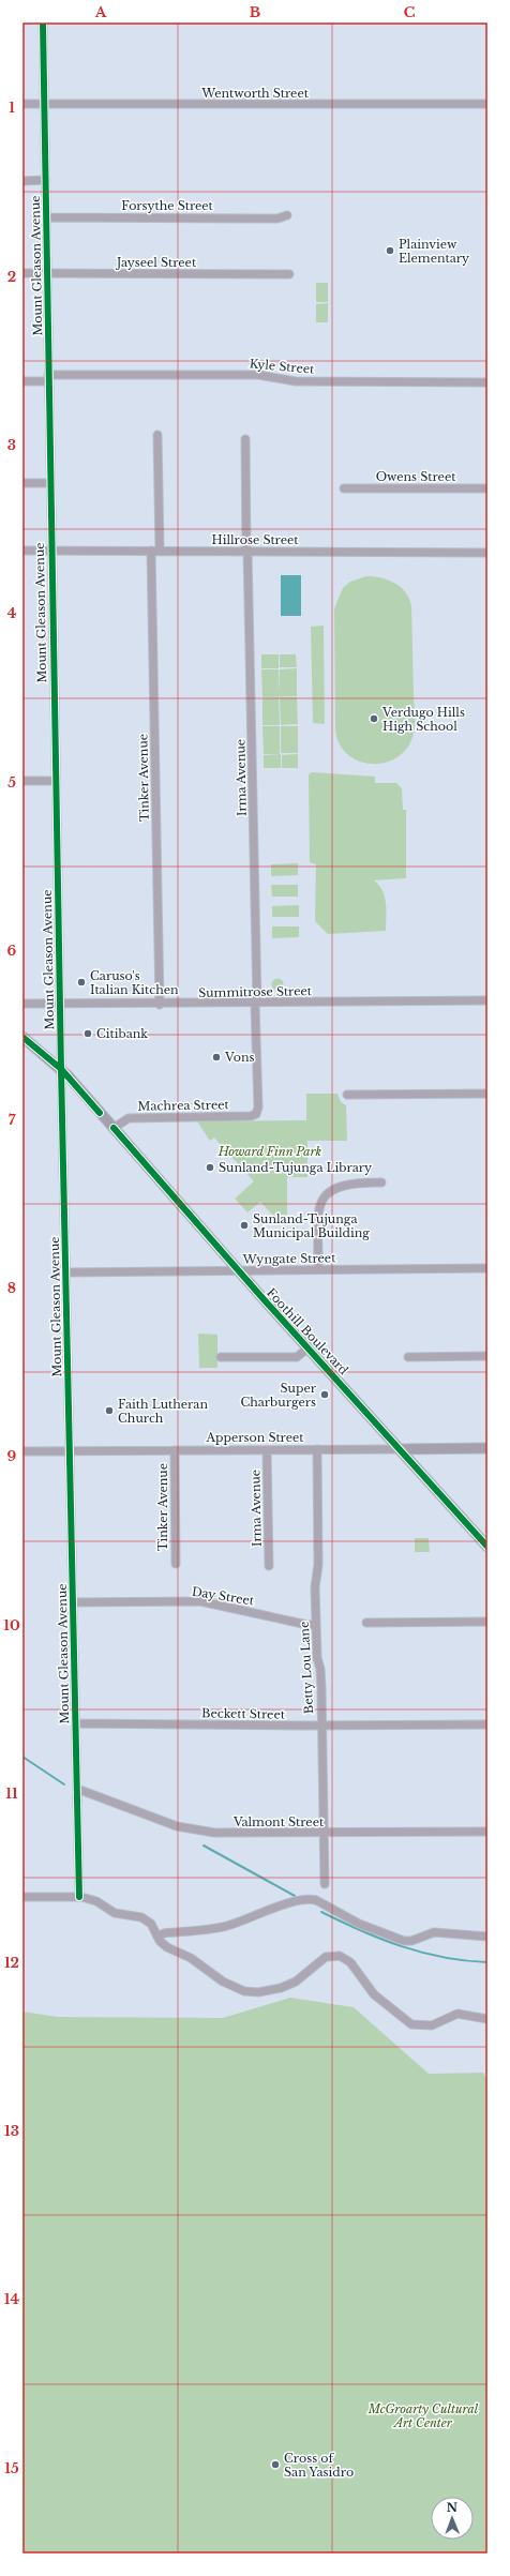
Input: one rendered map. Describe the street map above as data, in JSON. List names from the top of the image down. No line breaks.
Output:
{"streets":{"main road":["Foothill Boulevard","Apperson Street"],"street":["Wentworth Street","Forsythe Street","Jayseel Street","Mount Gleason Avenue","Kyle Street","Owens Street","Hillrose Street","Tinker Avenue","Irma Avenue","Summitrose Street","Machrea Street","Wyngate Street","Day Street","Betty Lou Lane","Beckett Street","Valmont Street"]},"crossings":[["Wentworth Street","Mount Gleason Avenue"],["Forsythe Street","Mount Gleason Avenue"],["Jayseel Street","Mount Gleason Avenue"],["Mount Gleason Avenue","Kyle Street"],["Mount Gleason Avenue","Hillrose Street"],["Mount Gleason Avenue","Summitrose Street"],["Mount Gleason Avenue","Wyngate Street"],["Mount Gleason Avenue","Foothill Boulevard"],["Mount Gleason Avenue","Apperson Street"],["Mount Gleason Avenue","Day Street"],["Mount Gleason Avenue","Beckett Street"],["Mount Gleason Avenue","Valmont Street"],["Hillrose Street","Tinker Avenue"],["Hillrose Street","Irma Avenue"],["Tinker Avenue","Summitrose Street"],["Tinker Avenue","Apperson Street"],["Irma Avenue","Summitrose Street"],["Irma Avenue","Machrea Street"],["Irma Avenue","Apperson Street"],["Machrea Street","Foothill Boulevard"],["Wyngate Street","Foothill Boulevard"],["Foothill Boulevard","Apperson Street"],["Apperson Street","Betty Lou Lane"],["Day Street","Betty Lou Lane"],["Betty Lou Lane","Beckett Street"],["Betty Lou Lane","Valmont Street"]],"parks":["Howard Finn Park","McGroarty Cultural Art Center"],"places":["Plainview Elementary","Verdugo Hills High School","Caruso's Italian Kitchen","Citibank","Vons","Sunland-Tujunga Library","Sunland-Tujunga Municipal Building","Super Charburgers","Faith Lutheran Church","Cross of San Yasidro"],"north":"top","grid":{"columns":["A","B","C"],"rows":["1","2","3","4","5","6","7","8","9","10","11","12","13","14","15"]}}
